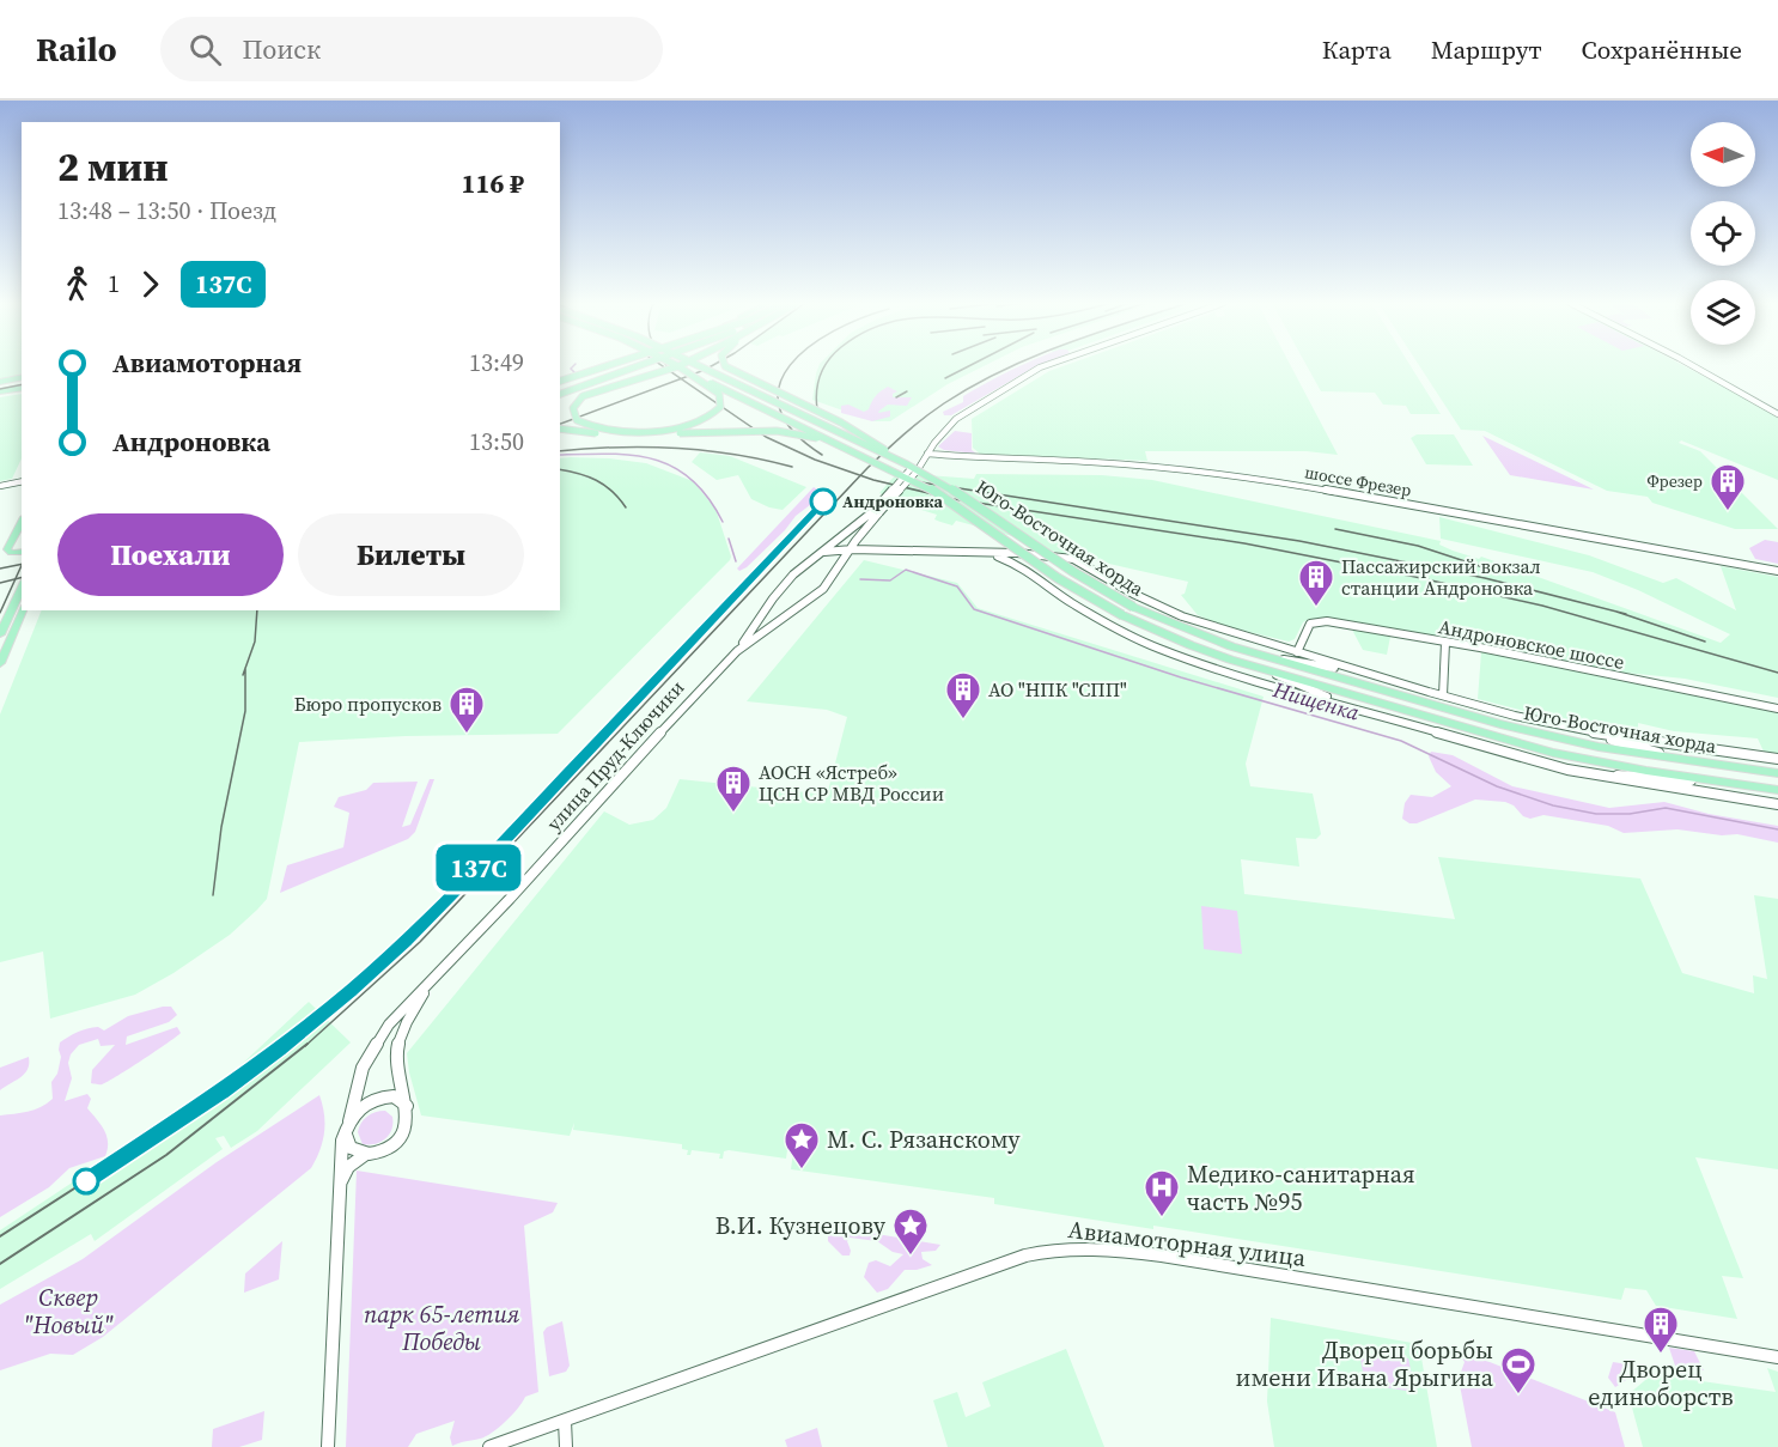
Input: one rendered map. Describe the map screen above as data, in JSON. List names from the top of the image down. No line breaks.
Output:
{"streets":{"main road":["Юго-Восточная хорда"],"street":["шоссе Фрезер","Андроновское шоссе","улица Пруд-Ключики","Авиамоторная улица"]},"water":["Нищенка"],"parks":["Сквер \"Новый\"","парк 65-летия Победы"],"places":{"other":["Андроновка"],"building":["Фрезер","Пассажирский вокзал станции Андроновка","АО \"НПК \"СПП\"","Бюро пропусков","АОСН «Ястреб» ЦСН СР МВД России","Дворец единоборств"],"place":["М. С. Рязанскому","В.И. Кузнецову"],"hospital":["Медико-санитарная часть №95"],"sports":["Дворец борьбы имени Ивана Ярыгина"]},"north":"left","page":{"header":"Railo","search":"Поиск","nav":["Карта","Маршрут","Сохранённые"],"on_map":"137С","heading":["2 мин","13:48 – 13:50 · Поезд","116 ₽"],"legs":["1","137С"],"list":[{"name":"Авиамоторная","value":"13:49"},{"name":"Андроновка","value":"13:50"}],"buttons":["Поехали","Билеты"]}}
